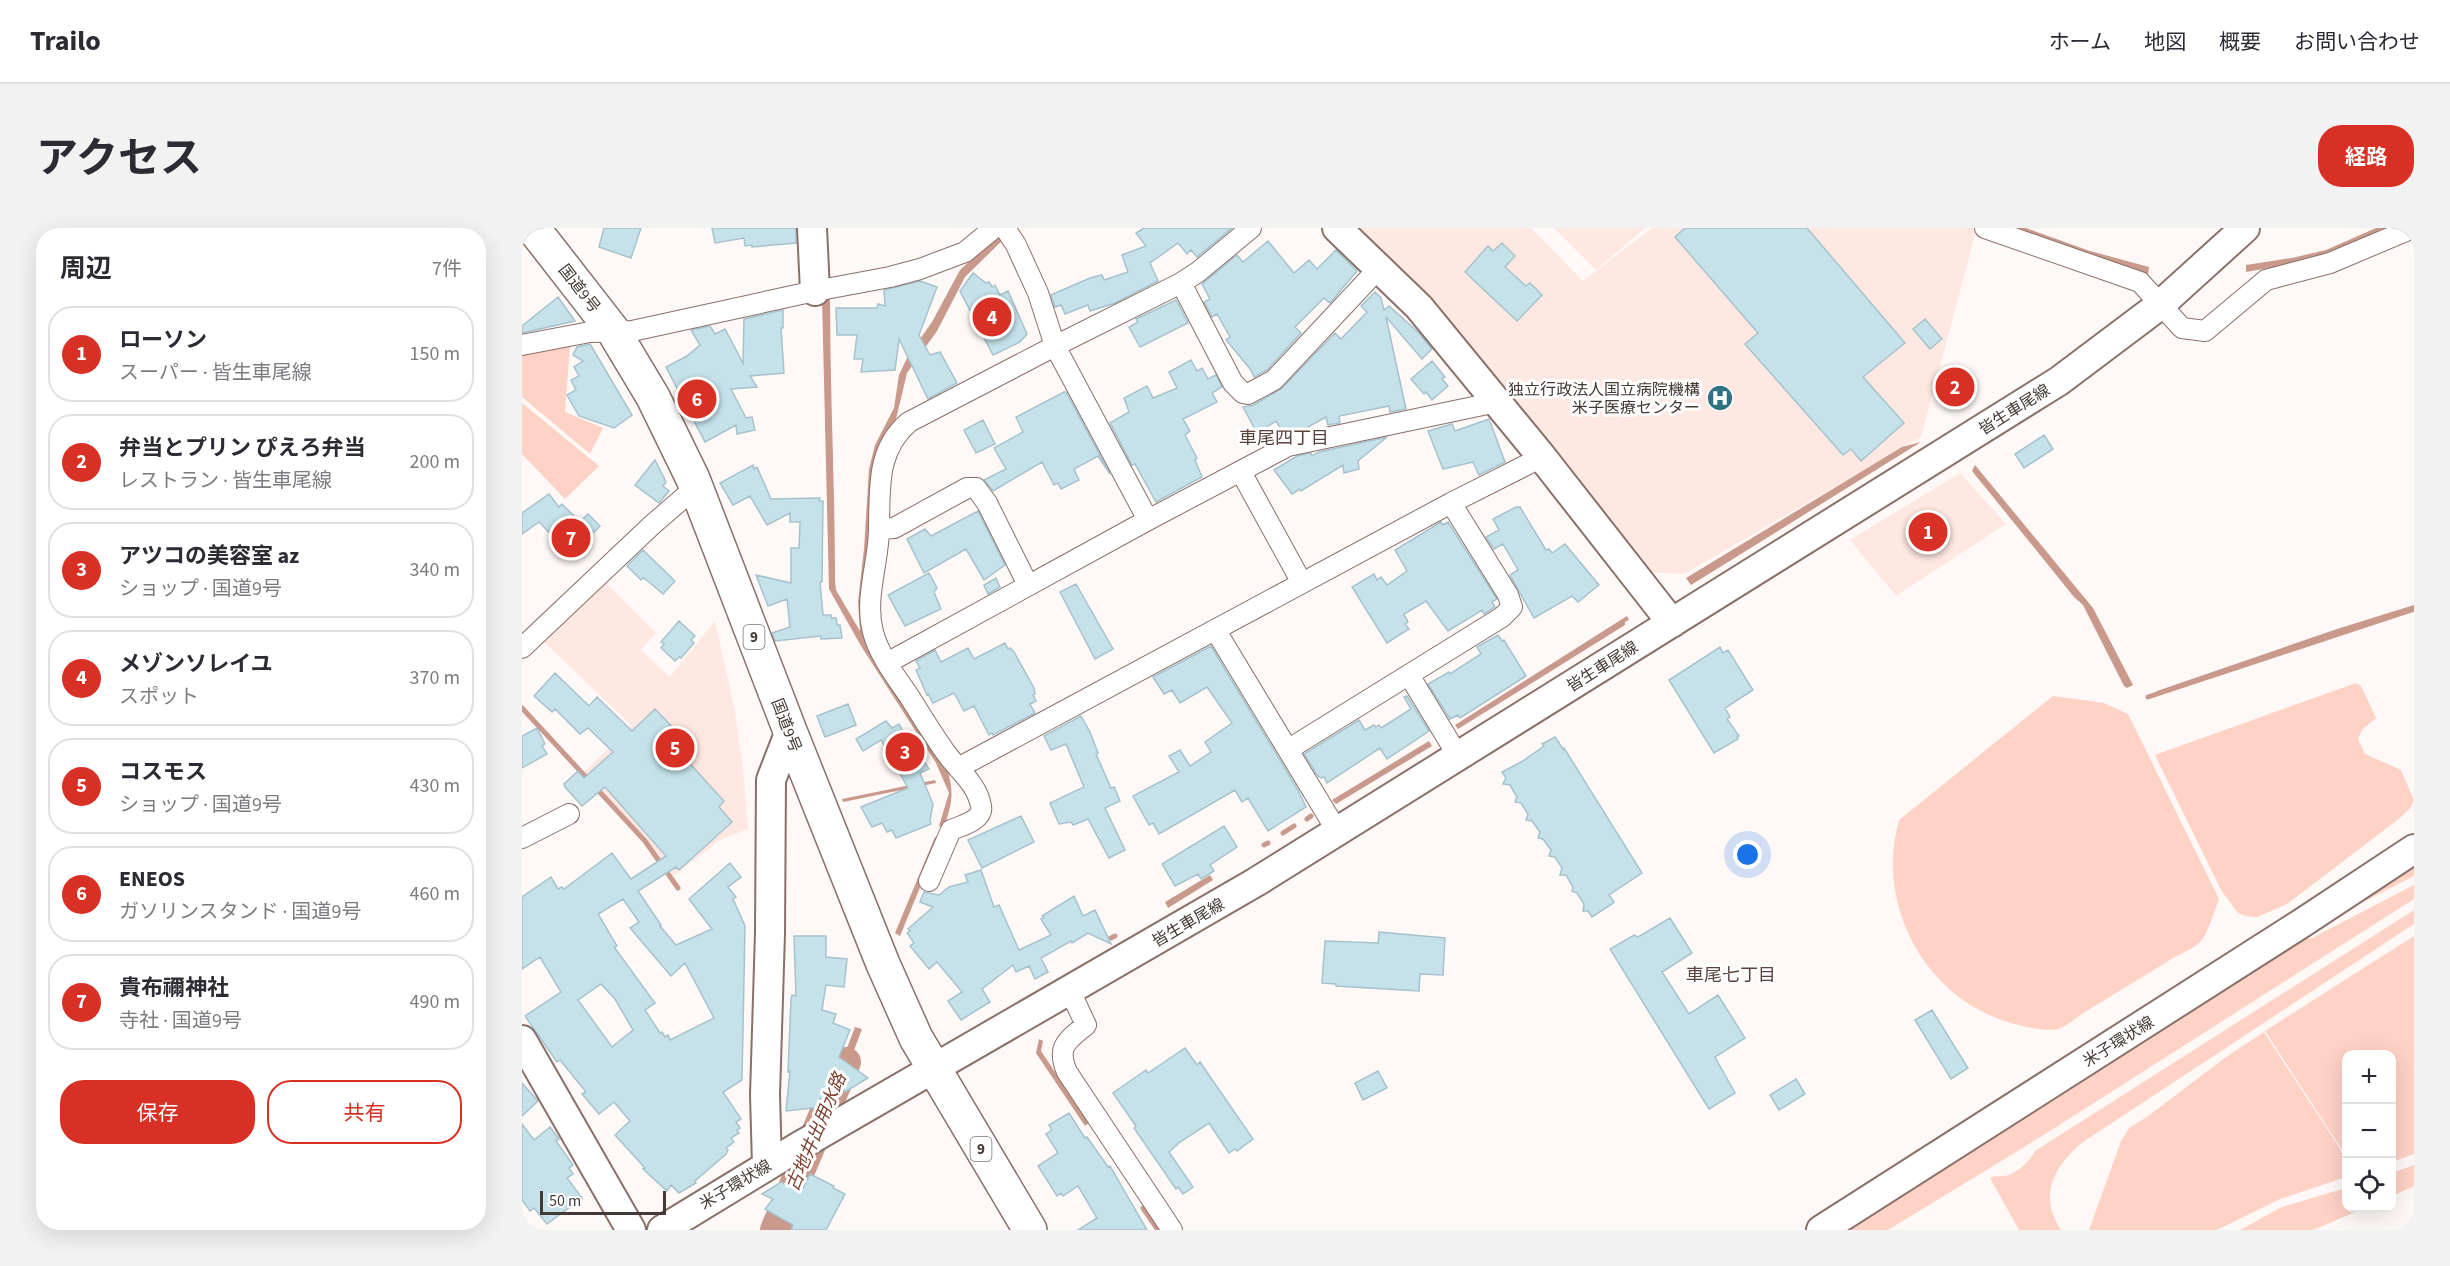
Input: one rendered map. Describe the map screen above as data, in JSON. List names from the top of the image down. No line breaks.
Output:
{"streets":{"highway":["国道9号","9"],"main road":["皆生車尾線","米子環状線"]},"crossings":[["国道9号","皆生車尾線"],["国道9号","米子環状線"],["皆生車尾線","米子環状線"]],"districts":["車尾四丁目","車尾七丁目"],"water":["古地井出用水路"],"places":{"hospital":["独立行政法人国立病院機構 米子医療センター"]},"scale_bar":"50 m","page":{"header":"Trailo","nav":["ホーム","地図","概要","お問い合わせ"],"title":"アクセス","buttons":["経路",["保存","共有"]],"heading":["周辺","7件"],"pins":["4","2","6","1","7","5","3"],"list":[{"mark":"1","name":"ローソン","note":"スーパー · 皆生車尾線","value":"150 m"},{"mark":"2","name":"弁当とプリン ぴえろ弁当","note":"レストラン · 皆生車尾線","value":"200 m"},{"mark":"3","name":"アツコの美容室 az","note":"ショップ · 国道9号","value":"340 m"},{"mark":"4","name":"メゾンソレイユ","note":"スポット","value":"370 m"},{"mark":"5","name":"コスモス","note":"ショップ · 国道9号","value":"430 m"},{"mark":"6","name":"ENEOS","note":"ガソリンスタンド · 国道9号","value":"460 m"},{"mark":"7","name":"貴布禰神社","note":"寺社 · 国道9号","value":"490 m"}],"map_buttons":["+","−"],"scale":"50 m"}}
